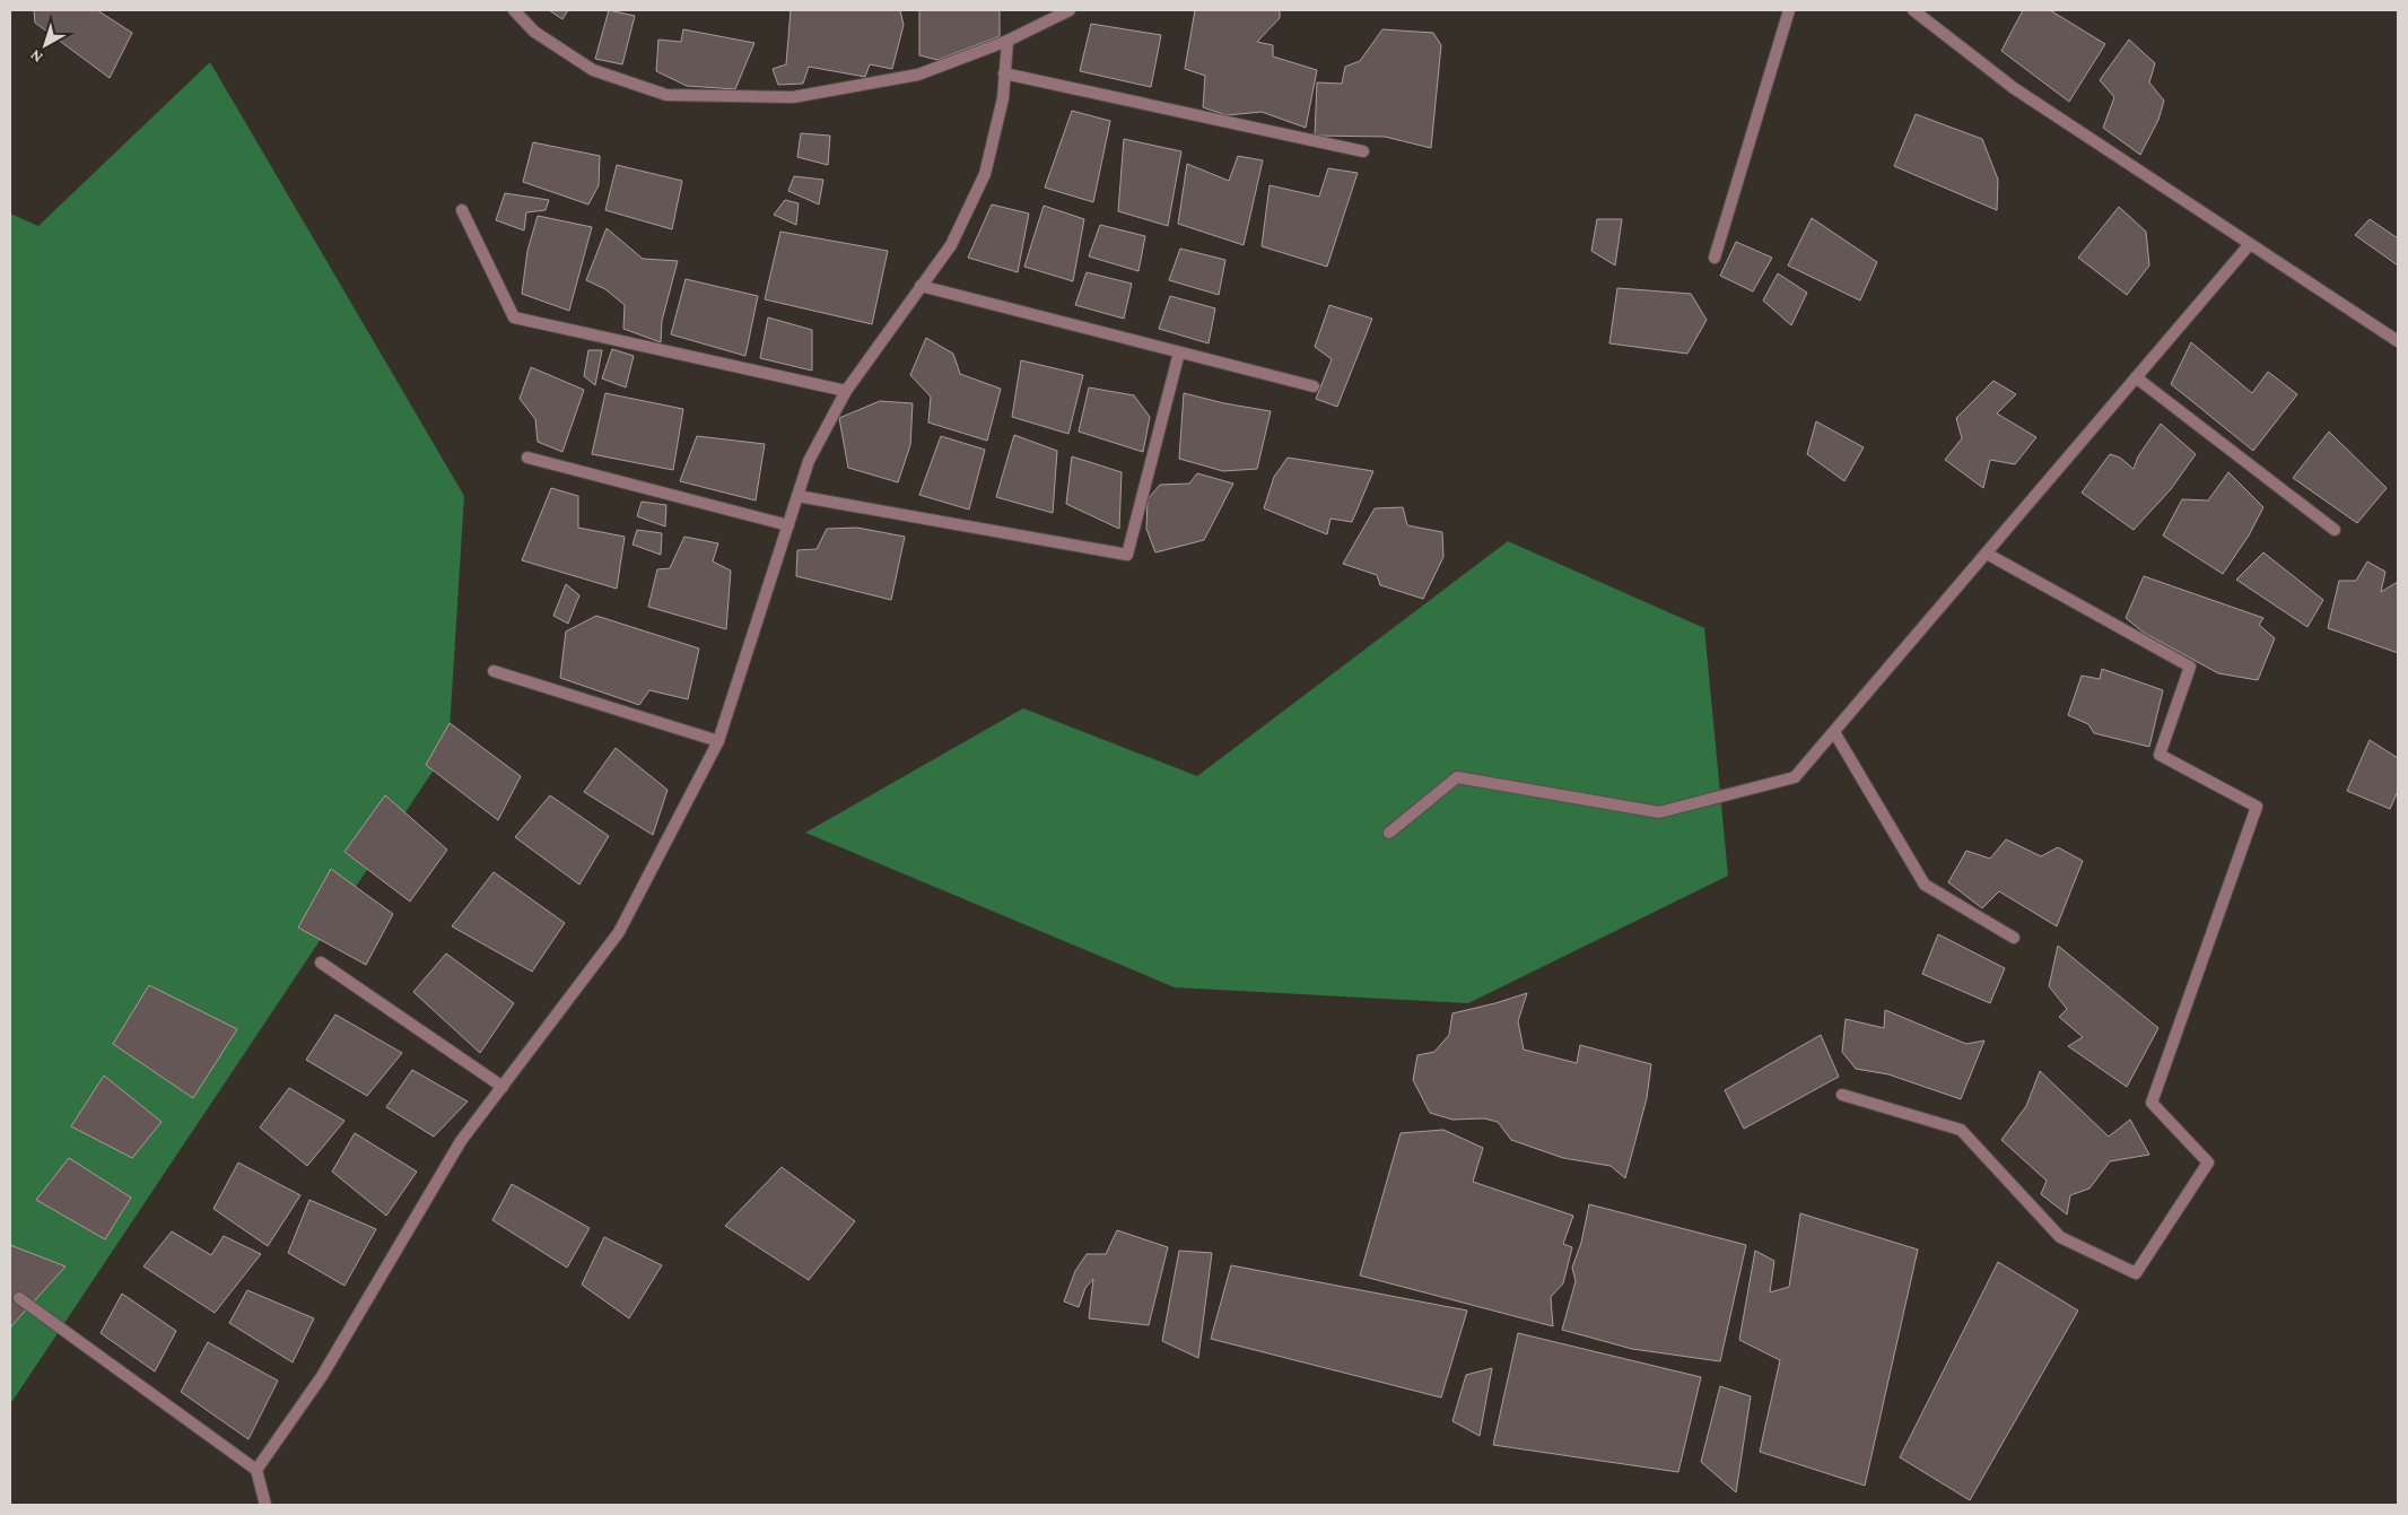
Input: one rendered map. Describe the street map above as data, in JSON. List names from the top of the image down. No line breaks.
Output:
{"north":"bottom left"}
